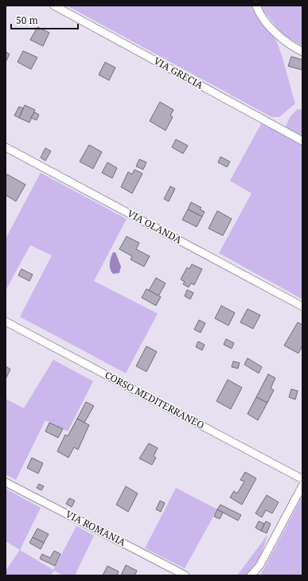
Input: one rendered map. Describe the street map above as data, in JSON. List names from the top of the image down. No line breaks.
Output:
{"streets":{"street":["VIA GRECIA","VIA OLANDA","CORSO MEDITERRANEO","VIA ROMANIA"]},"scale_bar":"50 m"}
